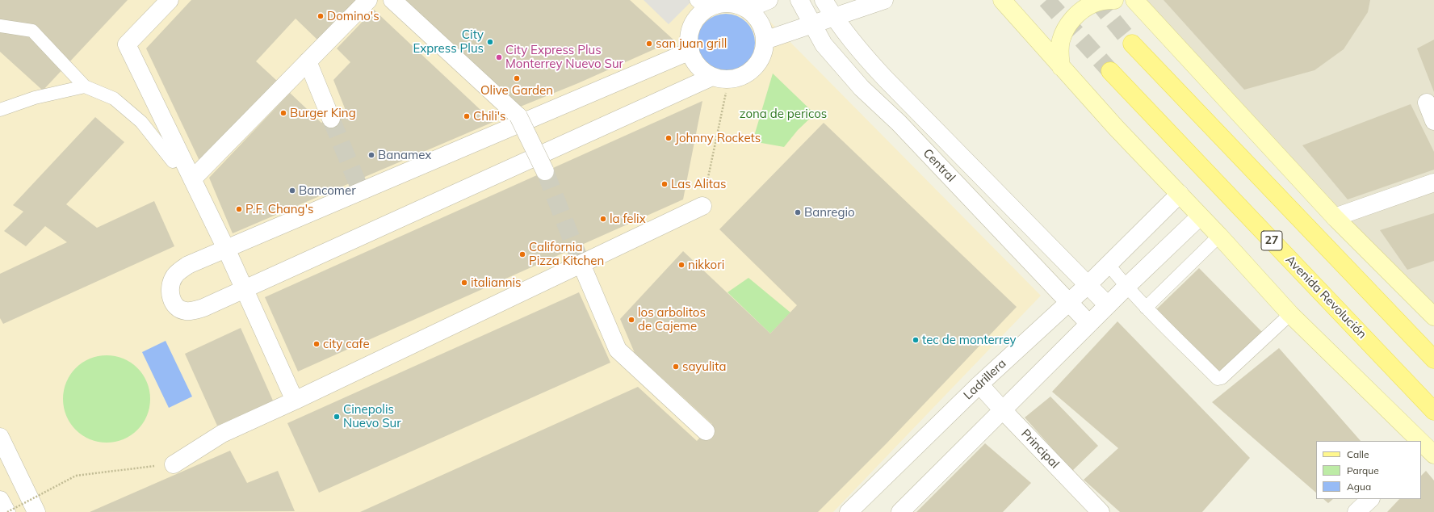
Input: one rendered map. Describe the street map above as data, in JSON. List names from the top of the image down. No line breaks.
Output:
{"streets":{"main road":["27","Avenida Revolución"],"street":["Central","Ladrillera","Principal"]},"crossings":[["Central","Ladrillera"],["Ladrillera","Principal"]],"parks":["zona de pericos"],"places":["Domino's","City Express Plus","san juan grill","City Express Plus Monterrey Nuevo Sur","Olive Garden","Burger King","Chili's","Johnny Rockets","Banamex","Las Alitas","Bancomer","P.F. Chang's","Banregio","la felix","California Pizza Kitchen","nikkori","italiannis","los arbolitos de Cajeme","tec de monterrey","city cafe","sayulita","Cinepolis Nuevo Sur"],"legend":["Calle","Parque","Agua"]}
